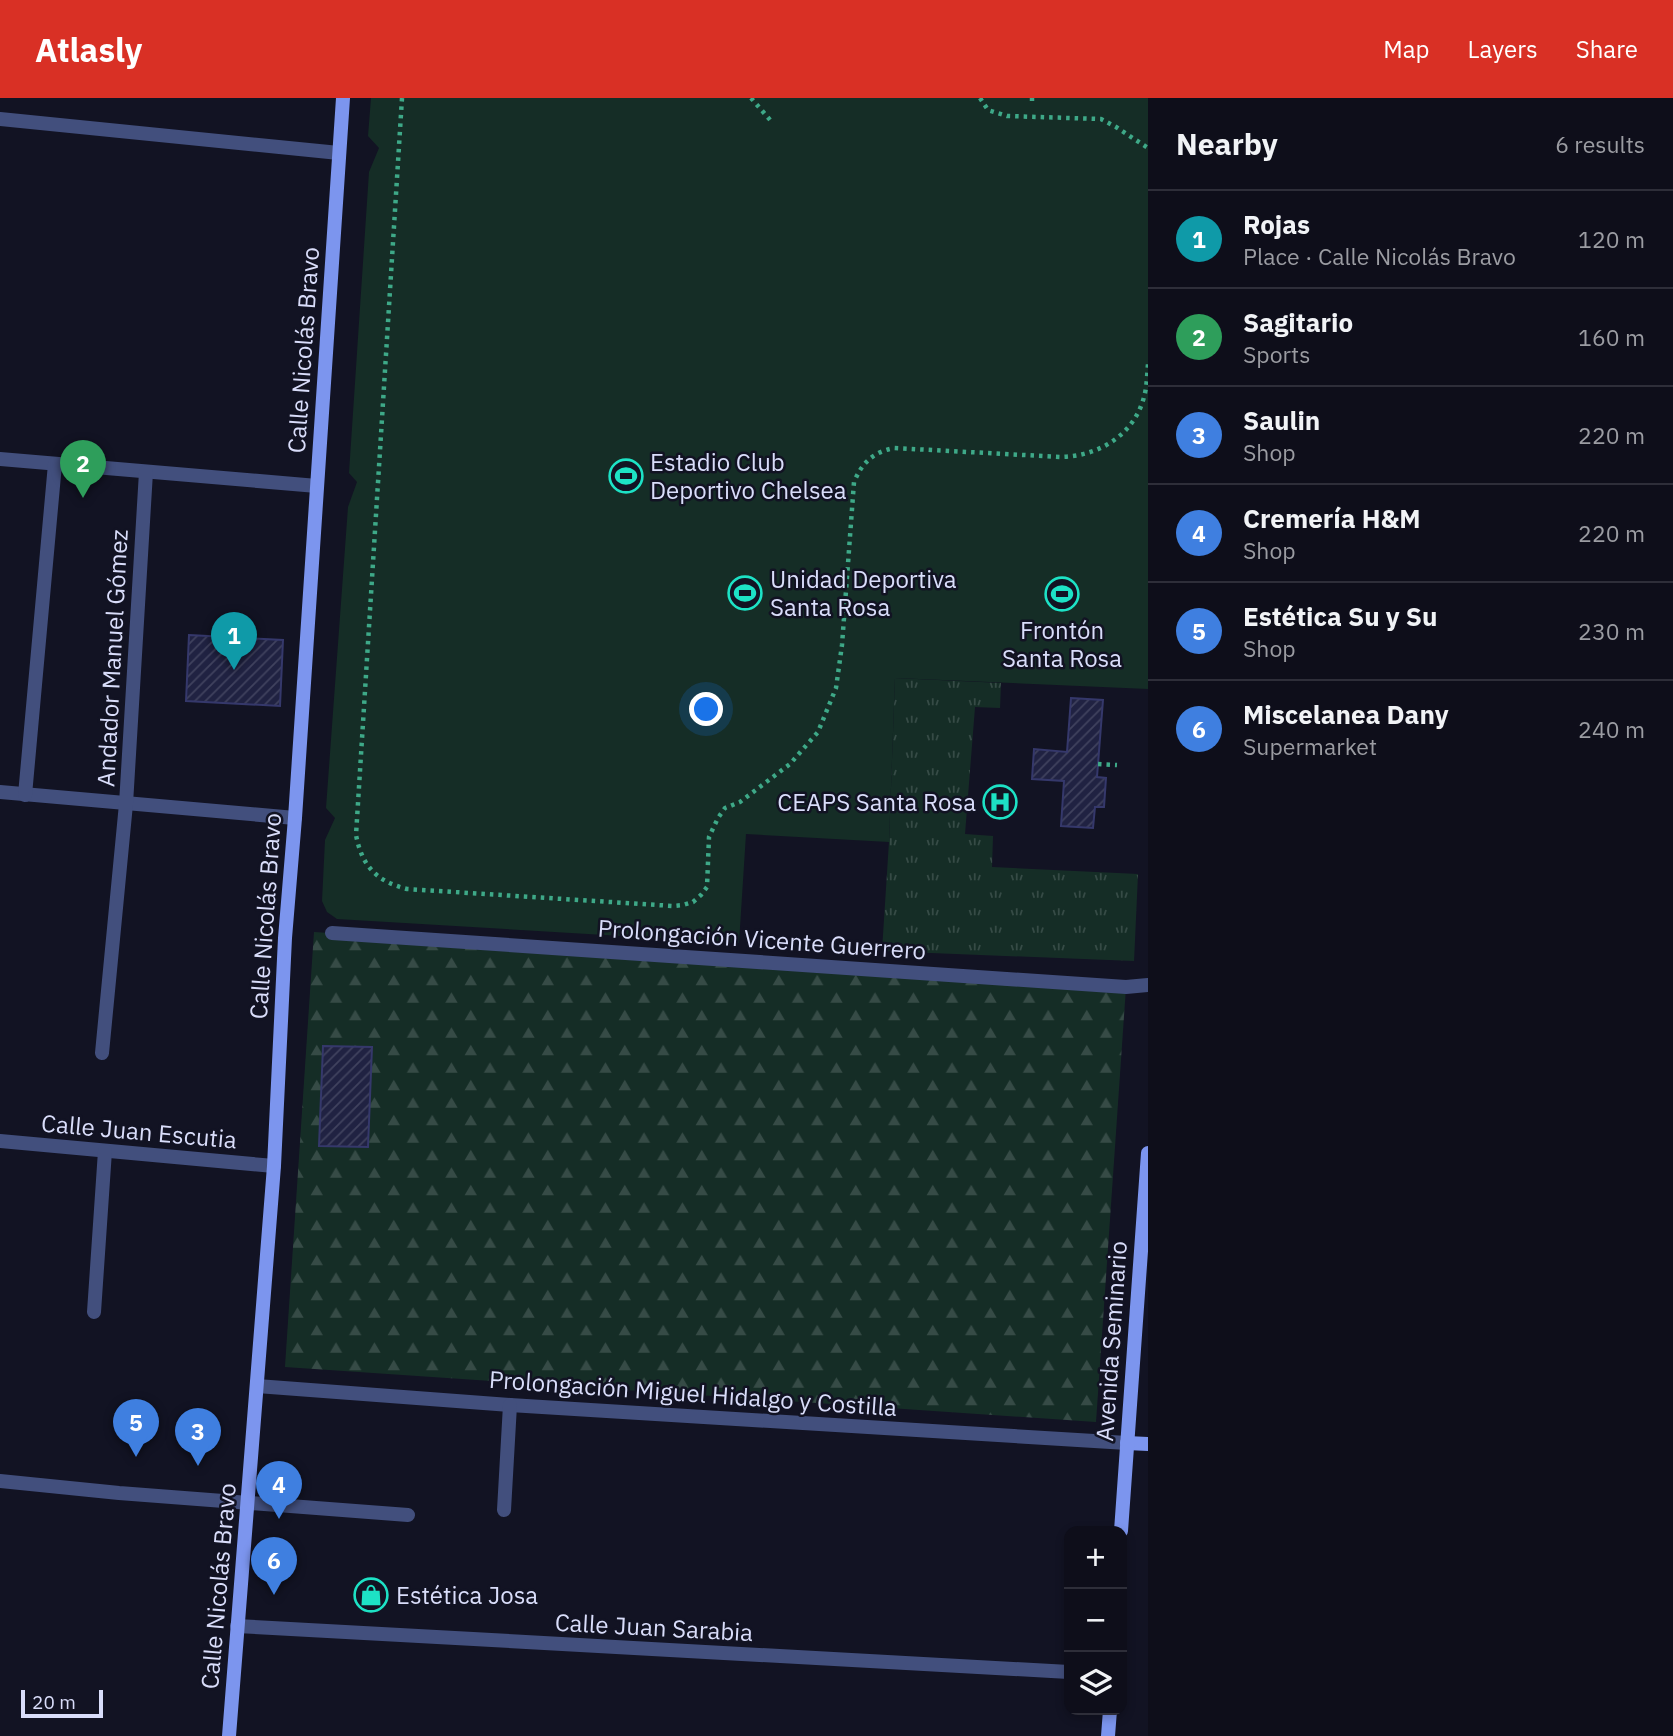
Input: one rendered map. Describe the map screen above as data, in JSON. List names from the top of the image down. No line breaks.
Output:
{"streets":{"street":["Calle Nicolás Bravo","Andador Manuel Gómez","Prolongación Vicente Guerrero","Calle Juan Escutia","Avenida Seminario","Prolongación Miguel Hidalgo y Costilla","Calle Juan Sarabia"]},"crossings":[["Calle Nicolás Bravo","Calle Juan Escutia"],["Calle Nicolás Bravo","Prolongación Miguel Hidalgo y Costilla"],["Calle Nicolás Bravo","Calle Juan Sarabia"],["Avenida Seminario","Prolongación Miguel Hidalgo y Costilla"]],"places":{"sports":["Estadio Club Deportivo Chelsea","Unidad Deportiva Santa Rosa","Frontón Santa Rosa"],"hospital":["CEAPS Santa Rosa"],"shop":["Estética Josa"]},"scale_bar":"20 m","page":{"header":"Atlasly","nav":["Map","Layers","Share"],"heading":["Nearby","6 results"],"list":[{"mark":"1","name":"Rojas","note":"Place · Calle Nicolás Bravo","value":"120 m"},{"mark":"2","name":"Sagitario","note":"Sports","value":"160 m"},{"mark":"3","name":"Saulin","note":"Shop","value":"220 m"},{"mark":"4","name":"Cremería H&M","note":"Shop","value":"220 m"},{"mark":"5","name":"Estética Su y Su","note":"Shop","value":"230 m"},{"mark":"6","name":"Miscelanea Dany","note":"Supermarket","value":"240 m"}],"pins":["2","1","5","3","4","6"],"map_buttons":["+","−"],"scale":"20 m"}}
